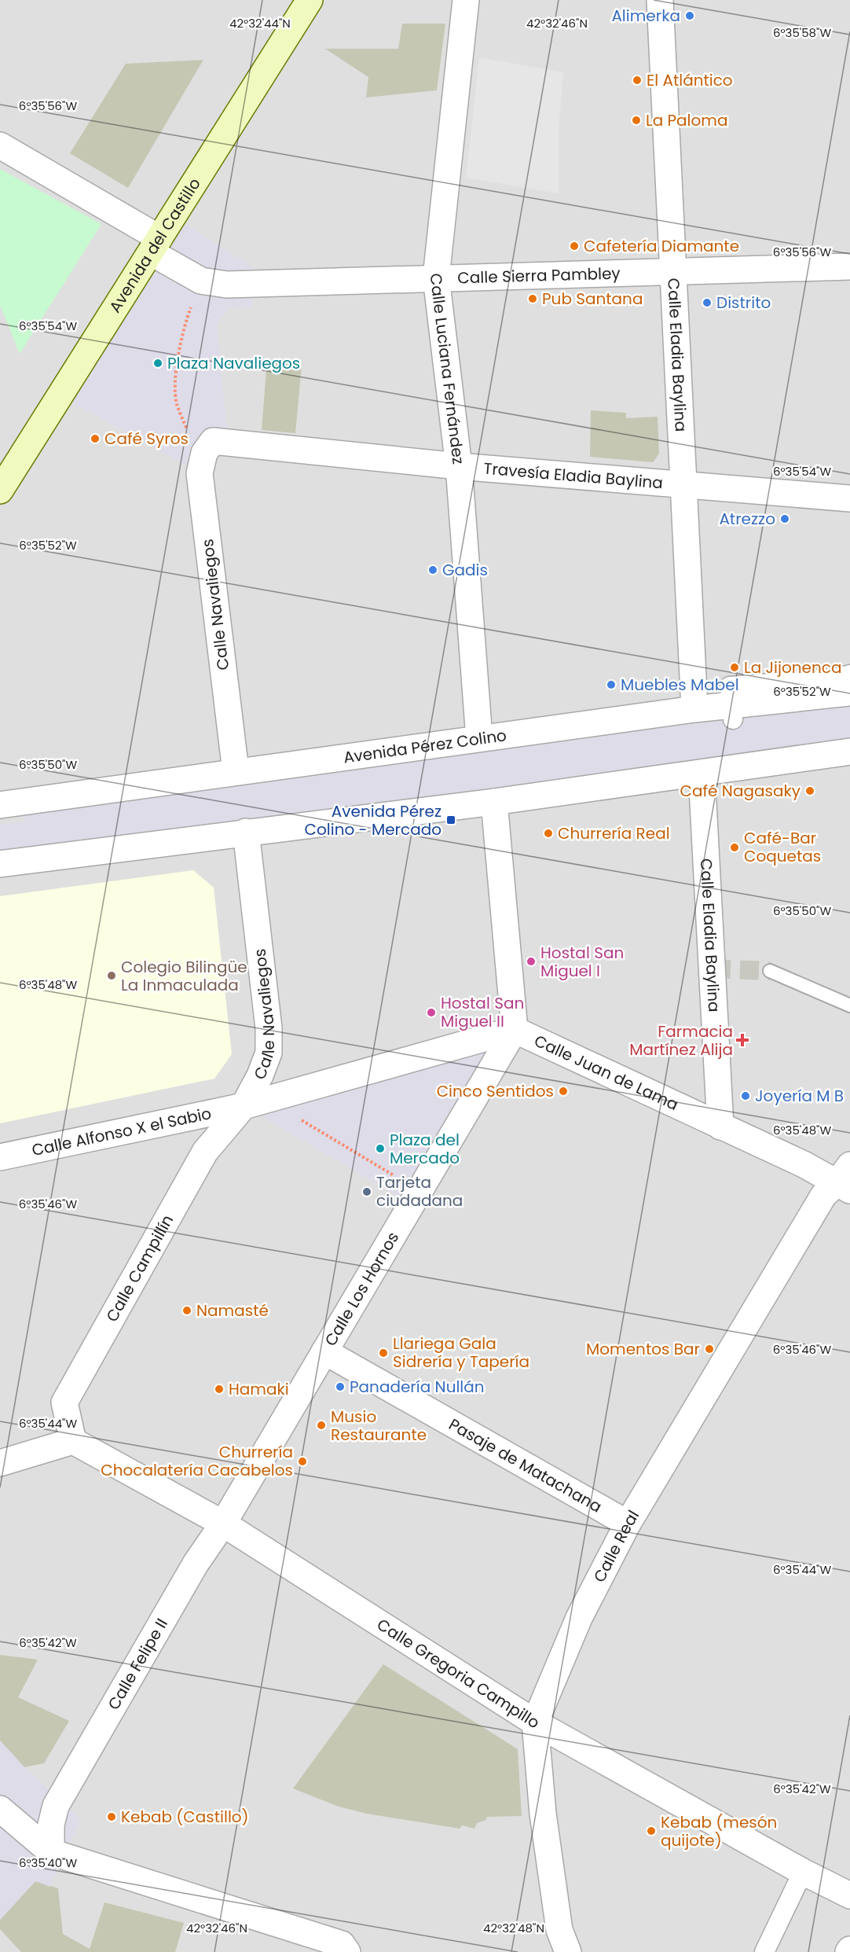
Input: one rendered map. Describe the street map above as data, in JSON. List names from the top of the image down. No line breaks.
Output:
{"streets":{"main road":["Avenida del Castillo"],"street":["Calle Sierra Pambley","Calle Eladia Baylina","Calle Luciana Fernández","Travesía Eladia Baylina","Calle Navaliegos","Avenida Pérez Colino","Calle Juan de Lama","Calle Alfonso X el Sabio","Calle Campillín","Calle Los Hornos","Pasaje de Matachana","Calle Real","Calle Felipe II","Calle Gregoria Campillo"]},"crossings":[["Avenida del Castillo","Calle Sierra Pambley"],["Calle Sierra Pambley","Calle Eladia Baylina"],["Calle Sierra Pambley","Calle Luciana Fernández"],["Calle Eladia Baylina","Travesía Eladia Baylina"],["Calle Eladia Baylina","Avenida Pérez Colino"],["Calle Eladia Baylina","Calle Juan de Lama"],["Calle Luciana Fernández","Travesía Eladia Baylina"],["Calle Luciana Fernández","Avenida Pérez Colino"],["Travesía Eladia Baylina","Calle Navaliegos"],["Calle Navaliegos","Avenida Pérez Colino"],["Calle Navaliegos","Calle Alfonso X el Sabio"],["Calle Navaliegos","Calle Campillín"],["Calle Juan de Lama","Calle Los Hornos"],["Calle Juan de Lama","Calle Real"],["Calle Alfonso X el Sabio","Calle Campillín"],["Calle Campillín","Calle Gregoria Campillo"],["Calle Los Hornos","Pasaje de Matachana"],["Calle Los Hornos","Calle Felipe II"],["Calle Los Hornos","Calle Gregoria Campillo"],["Pasaje de Matachana","Calle Real"],["Calle Real","Calle Gregoria Campillo"],["Calle Felipe II","Calle Gregoria Campillo"]],"places":{"other":["Alimerka","El Atlántico","La Paloma","Cafetería Diamante","Pub Santana","Distrito","Plaza Navaliegos","Café Syros","Atrezzo","Gadis","La Jijonenca","Muebles Mabel","Café Nagasaky","Churrería Real","Café-Bar Coquetas","Hostal San Miguel I","Colegio Bilingüe La Inmaculada","Hostal San Miguel II","Cinco Sentidos","Joyería M B","Plaza del Mercado","Tarjeta ciudadana","Namasté","Momentos Bar","Llariega Gala Sidrería y Tapería","Panadería Nullán","Hamaki","Musio Restaurante","Churrería Chocalatería Cacabelos","Kebab (Castillo)","Kebab (mesón quijote)"],"transit":["Avenida Pérez Colino - Mercado"],"health":["Farmacia Martínez Alija"]},"coordinates":["42°32'44\"N","42°32'46\"N","6°35'58\"W","6°35'56\"W","6°35'54\"W","6°35'52\"W","6°35'50\"W","6°35'48\"W","6°35'46\"W","6°35'44\"W","6°35'42\"W","6°35'40\"W","42°32'48\"N"]}
